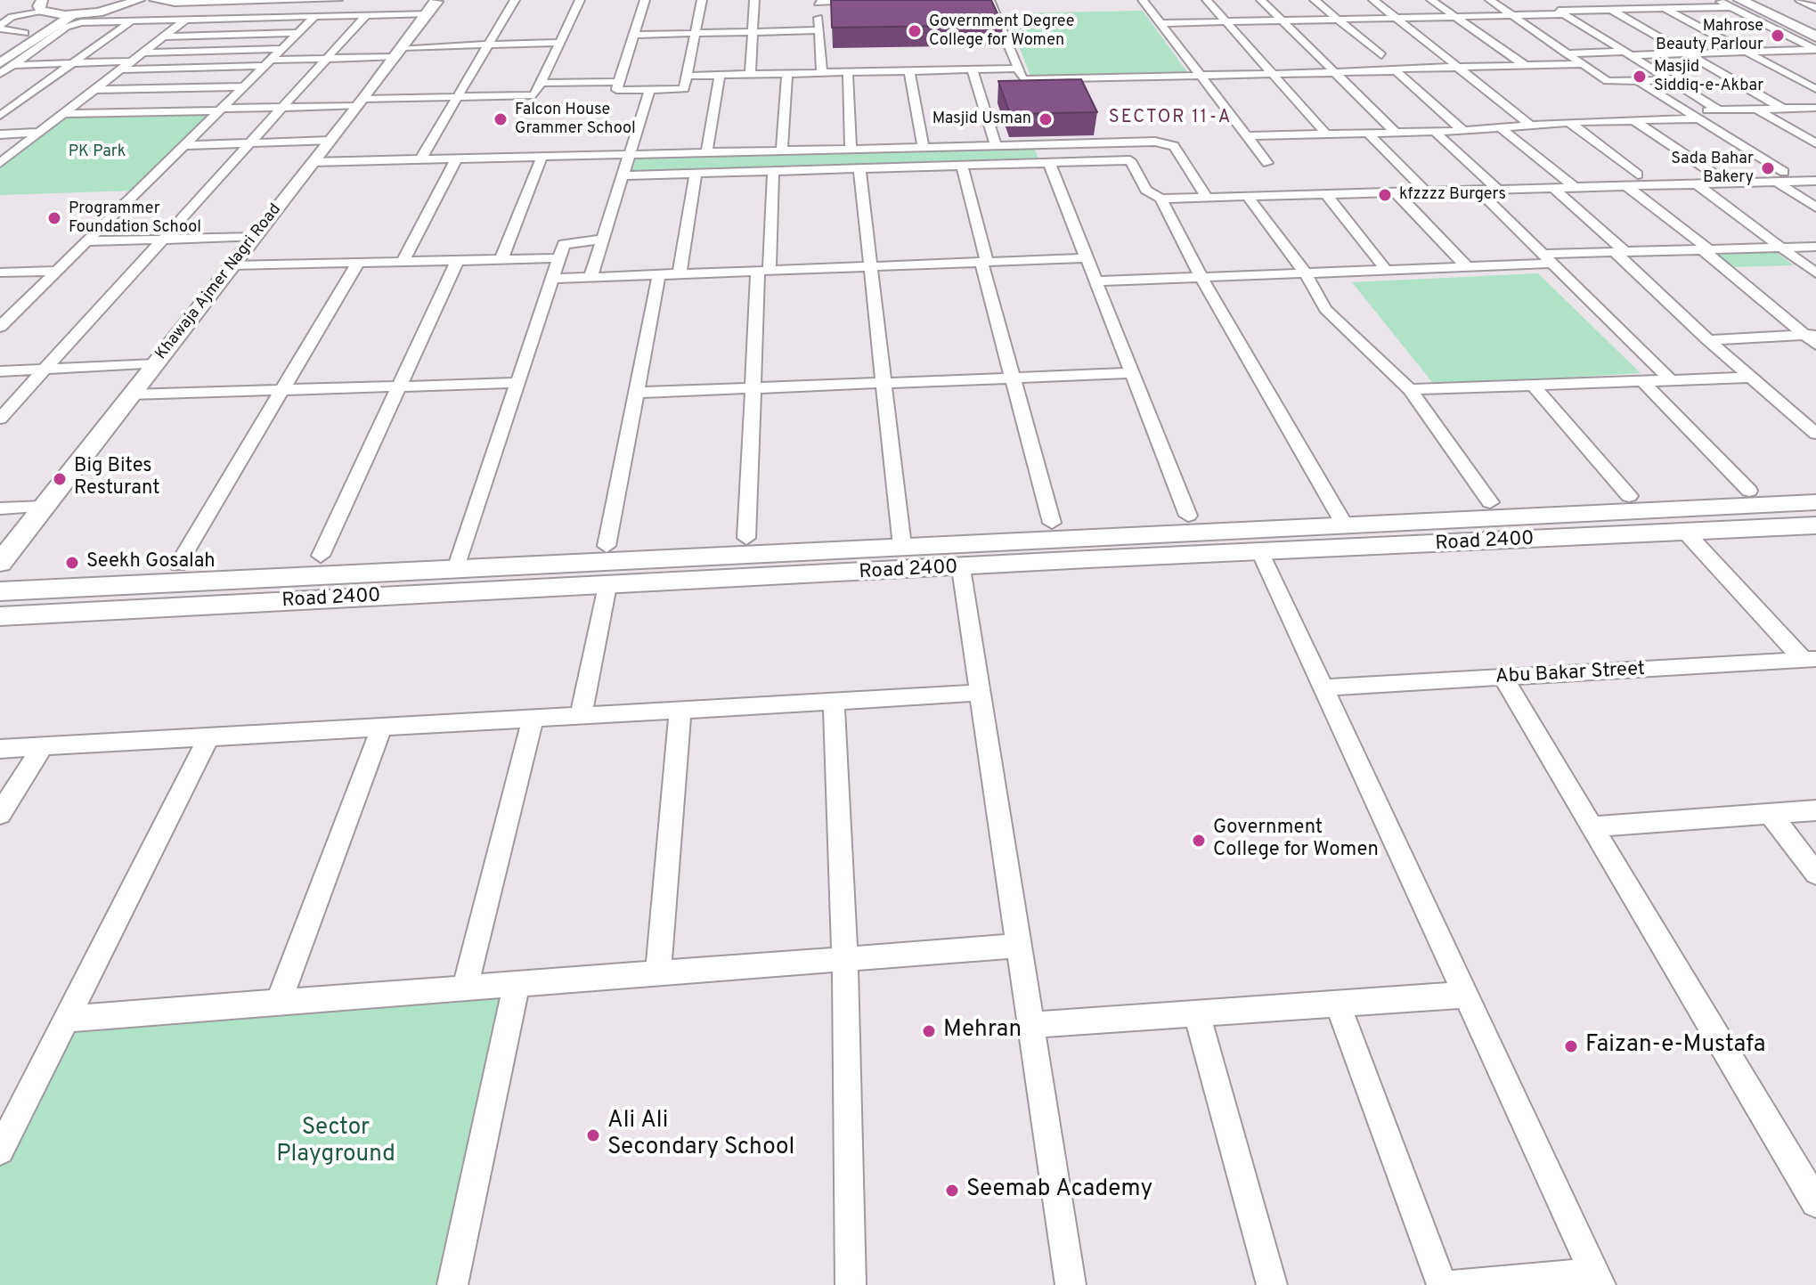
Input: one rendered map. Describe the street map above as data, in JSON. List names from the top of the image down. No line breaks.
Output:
{"streets":{"main road":["Khawaja Ajmer Nagri Road","Road 2400"],"street":["Abu Bakar Street"]},"districts":["SECTOR 11-A"],"parks":["PK Park","Sector Playground"],"places":["Government Degree College for Women","Mahrose Beauty Parlour","Masjid Siddiq-e-Akbar","Falcon House Grammer School","Masjid Usman","Sada Bahar Bakery","kfzzzz Burgers","Programmer Foundation School","Big Bites Resturant","Seekh Gosalah","Government College for Women","Mehran","Faizan-e-Mustafa","Ali Ali Secondary School","Seemab Academy"]}
